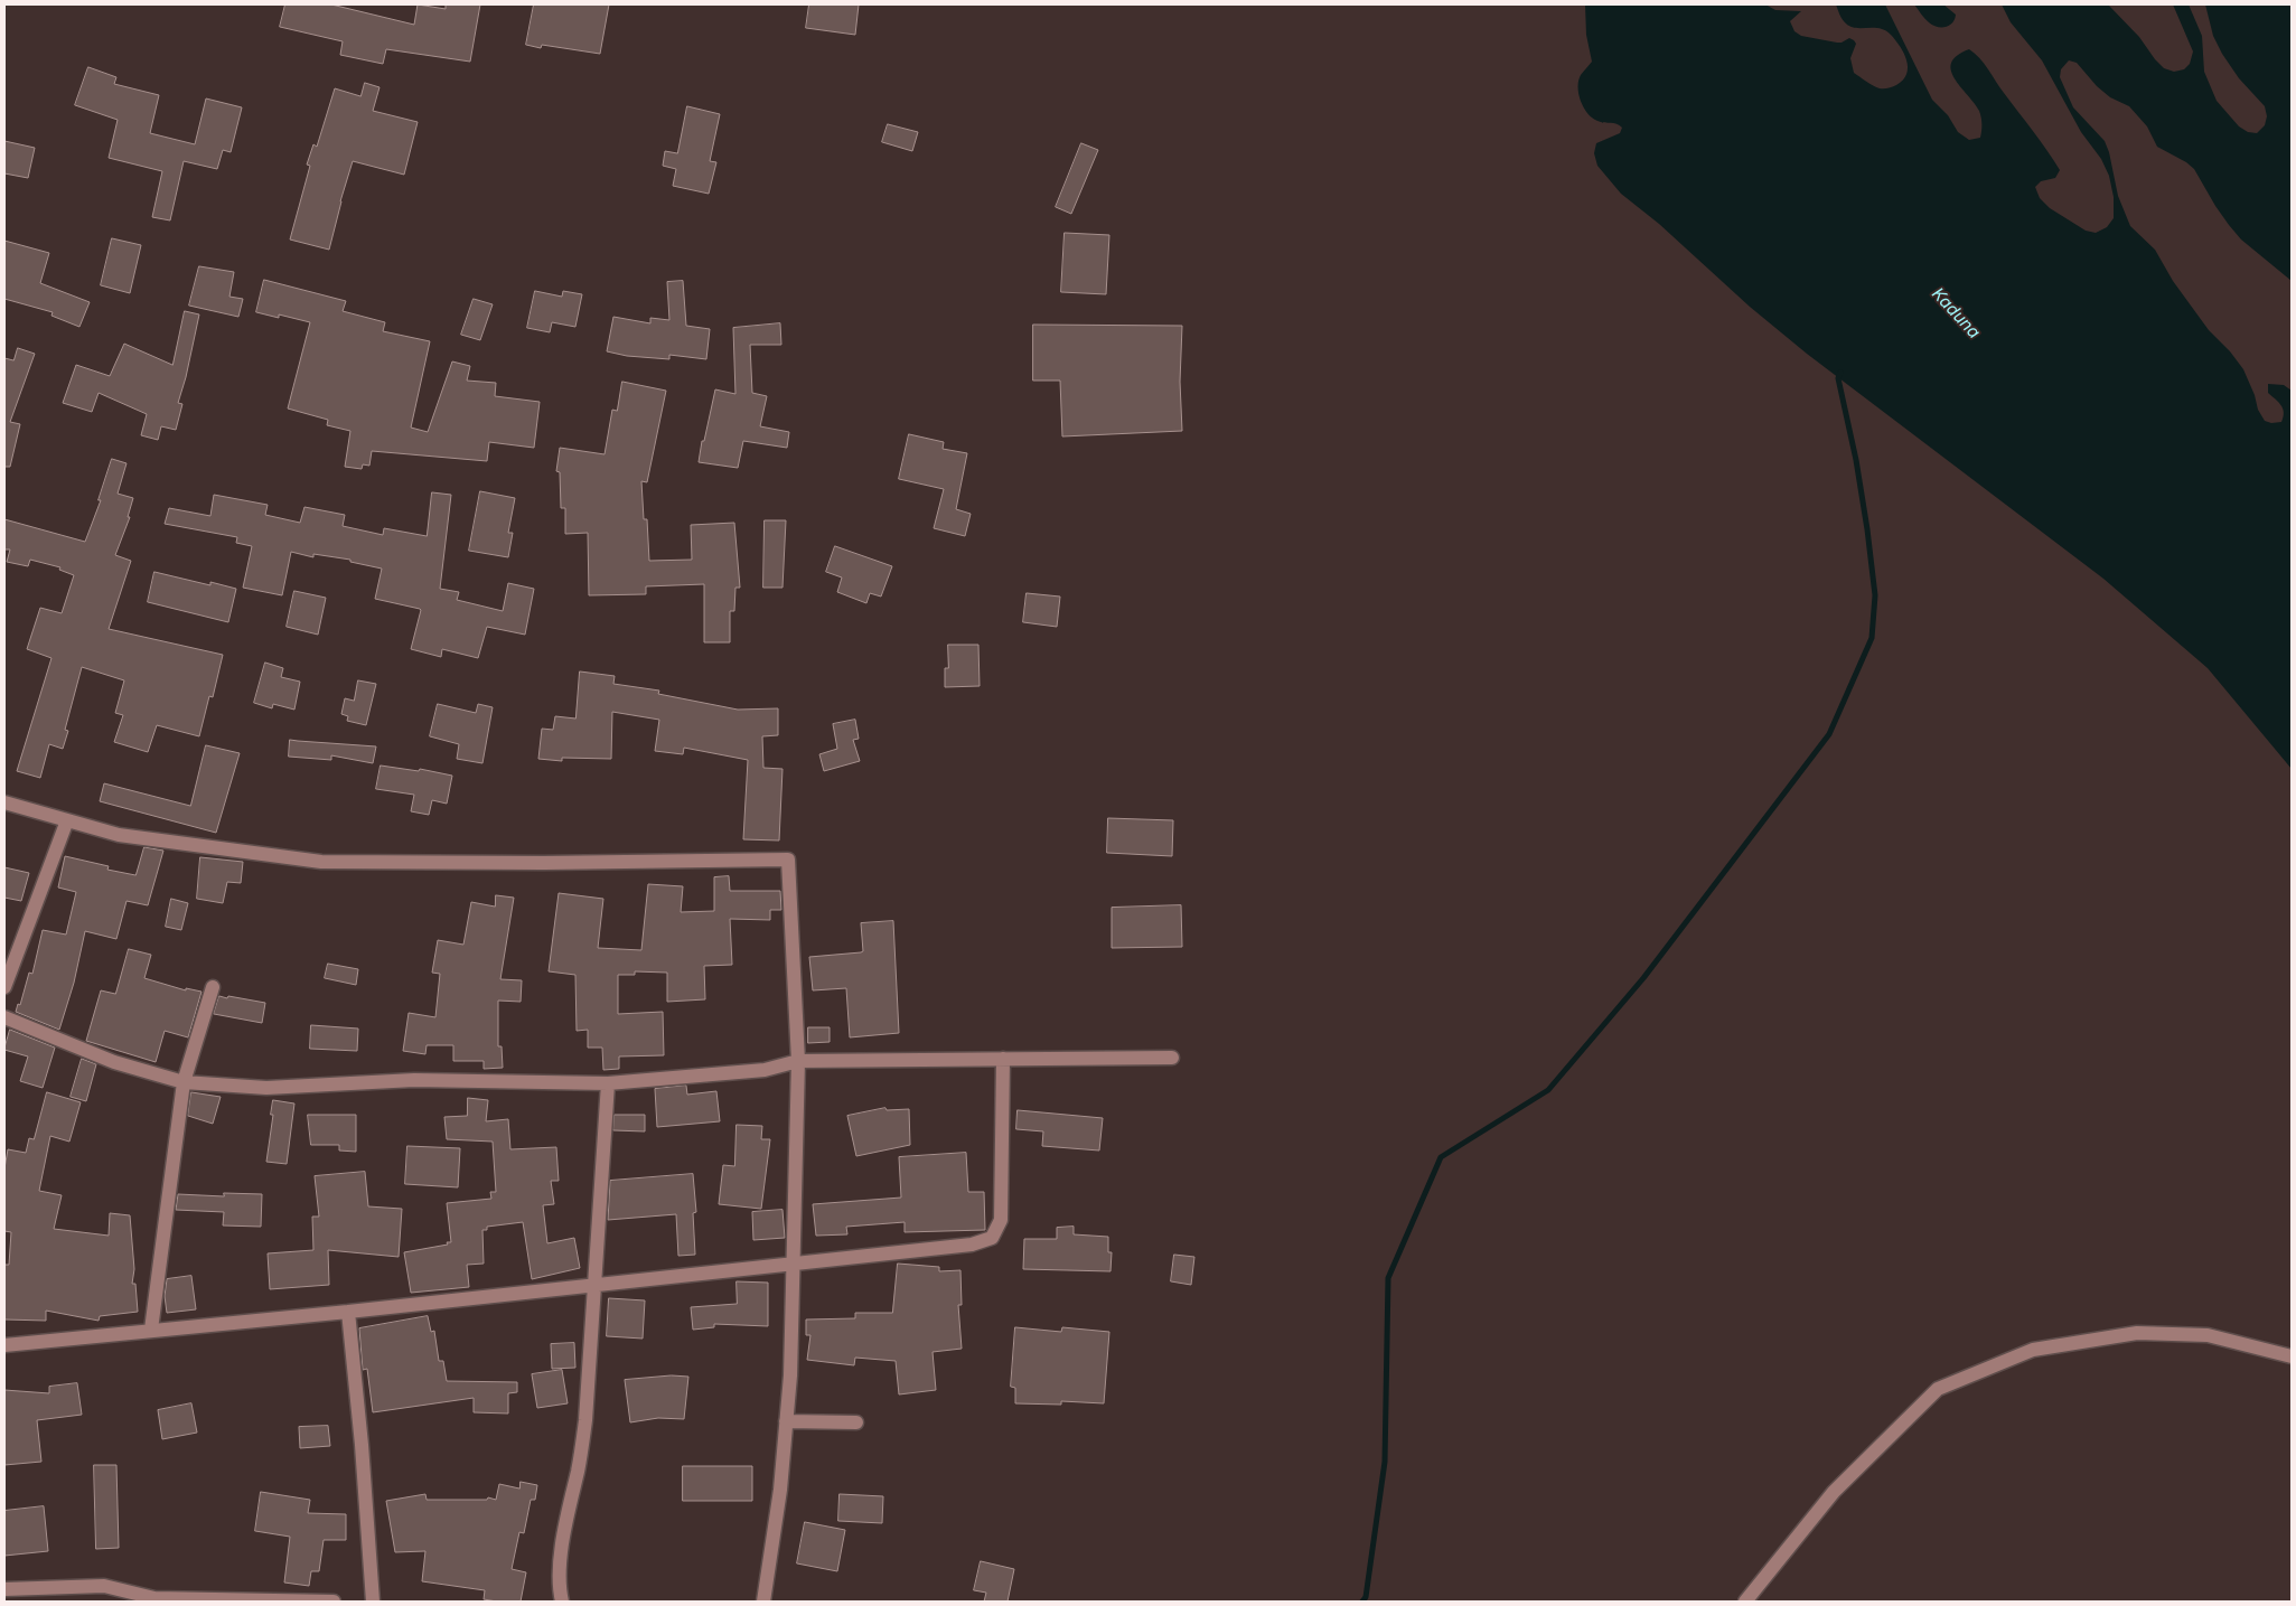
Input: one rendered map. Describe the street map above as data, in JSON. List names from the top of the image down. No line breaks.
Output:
{"water":["Kaduna"]}
